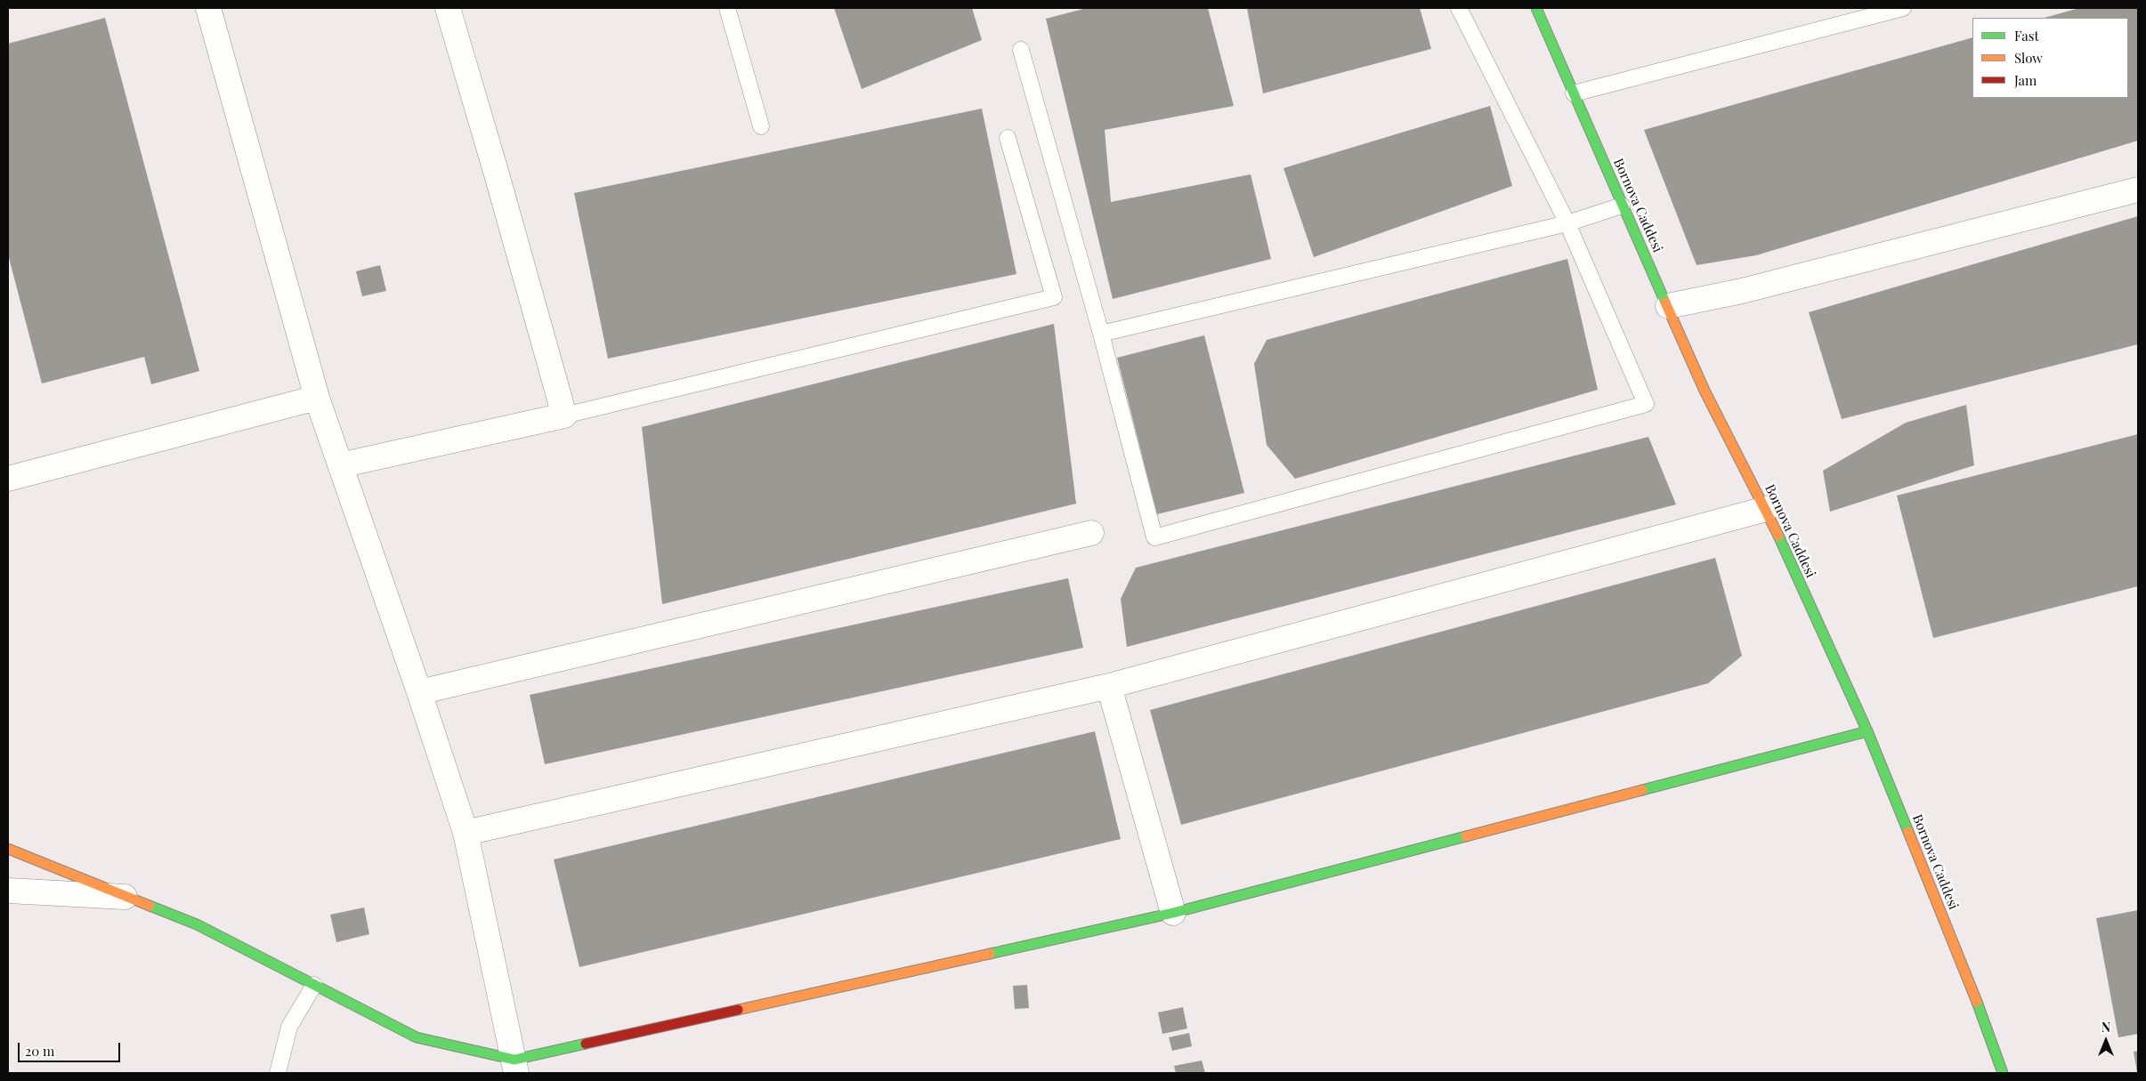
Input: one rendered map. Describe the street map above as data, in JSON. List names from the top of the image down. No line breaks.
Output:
{"streets":{"street":["Bornova Caddesi"]},"legend":["Fast","Slow","Jam"],"scale_bar":"20 m","north":"top"}
